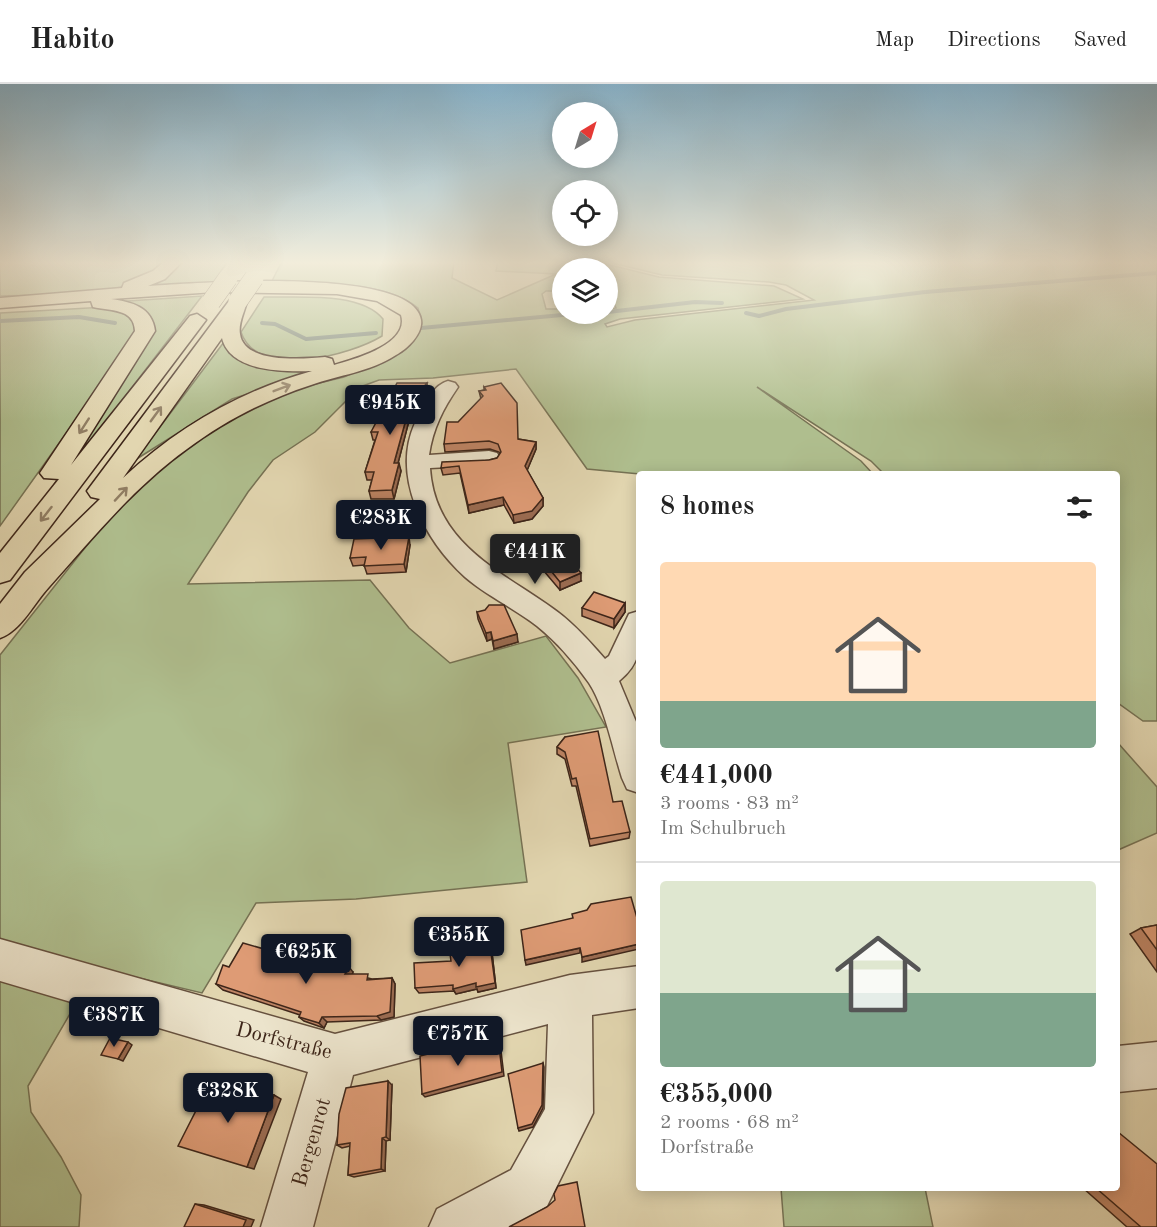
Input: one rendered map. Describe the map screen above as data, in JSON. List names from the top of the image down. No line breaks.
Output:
{"streets":{"street":["Dorfstraße","Bergenrot"]},"crossings":[["Dorfstraße","Bergenrot"]],"north":"top right","page":{"header":"Habito","nav":["Map","Directions","Saved"],"price":["€945K","€283K","€441K","€355K","€625K","€387K","€757K","€328K"],"heading":"8 homes","list":[{"name":"€441,000","note":"3 rooms · 83 m² · Im Schulbruch"},{"name":"€355,000","note":"2 rooms · 68 m² · Dorfstraße"}]}}
